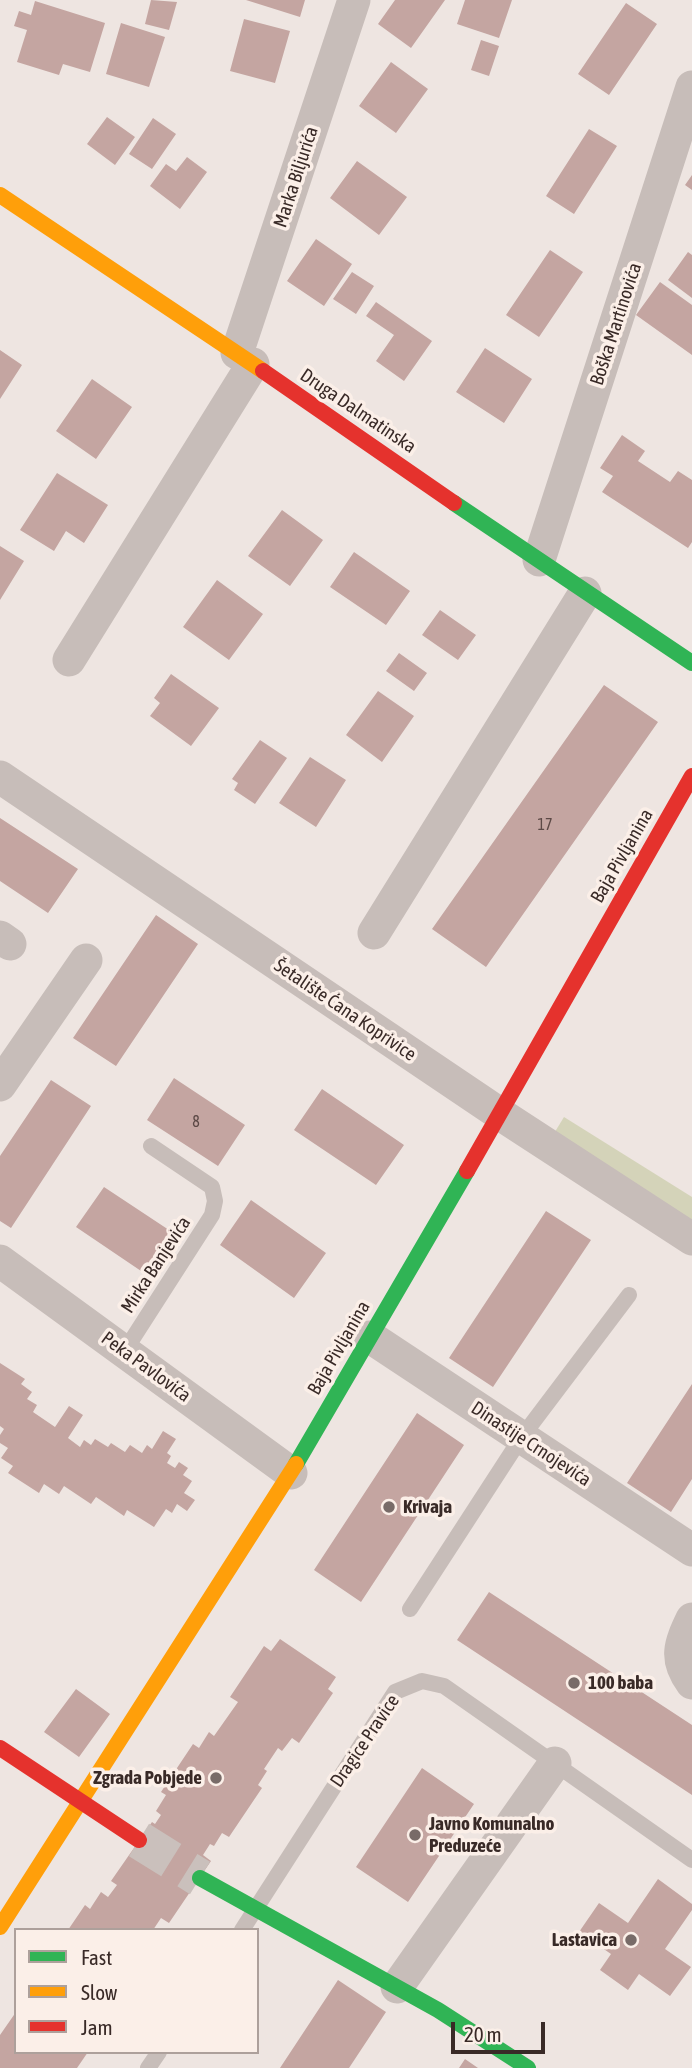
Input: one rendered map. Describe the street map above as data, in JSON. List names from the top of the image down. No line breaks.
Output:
{"streets":{"street":["Marka Biljurića","Boška Martinovića","Druga Dalmatinska","Baja Pivljanina","Šetalište Ćana Koprivice","Peka Pavlovića","Dinastije Crnojevića"],"lane":["Mirka Banjevića","Dragice Pravice"]},"crossings":[["Marka Biljurića","Druga Dalmatinska"],["Boška Martinovića","Druga Dalmatinska"],["Baja Pivljanina","Šetalište Ćana Koprivice"],["Baja Pivljanina","Peka Pavlovića"],["Baja Pivljanina","Dinastije Crnojevića"],["Mirka Banjevića","Peka Pavlovića"]],"places":["Krivaja","100 baba","Zgrada Pobjede","Javno Komunalno Preduzeće","Lastavica"],"house_numbers":["17","8"],"legend":["Fast","Slow","Jam"],"scale_bar":"20 m"}
